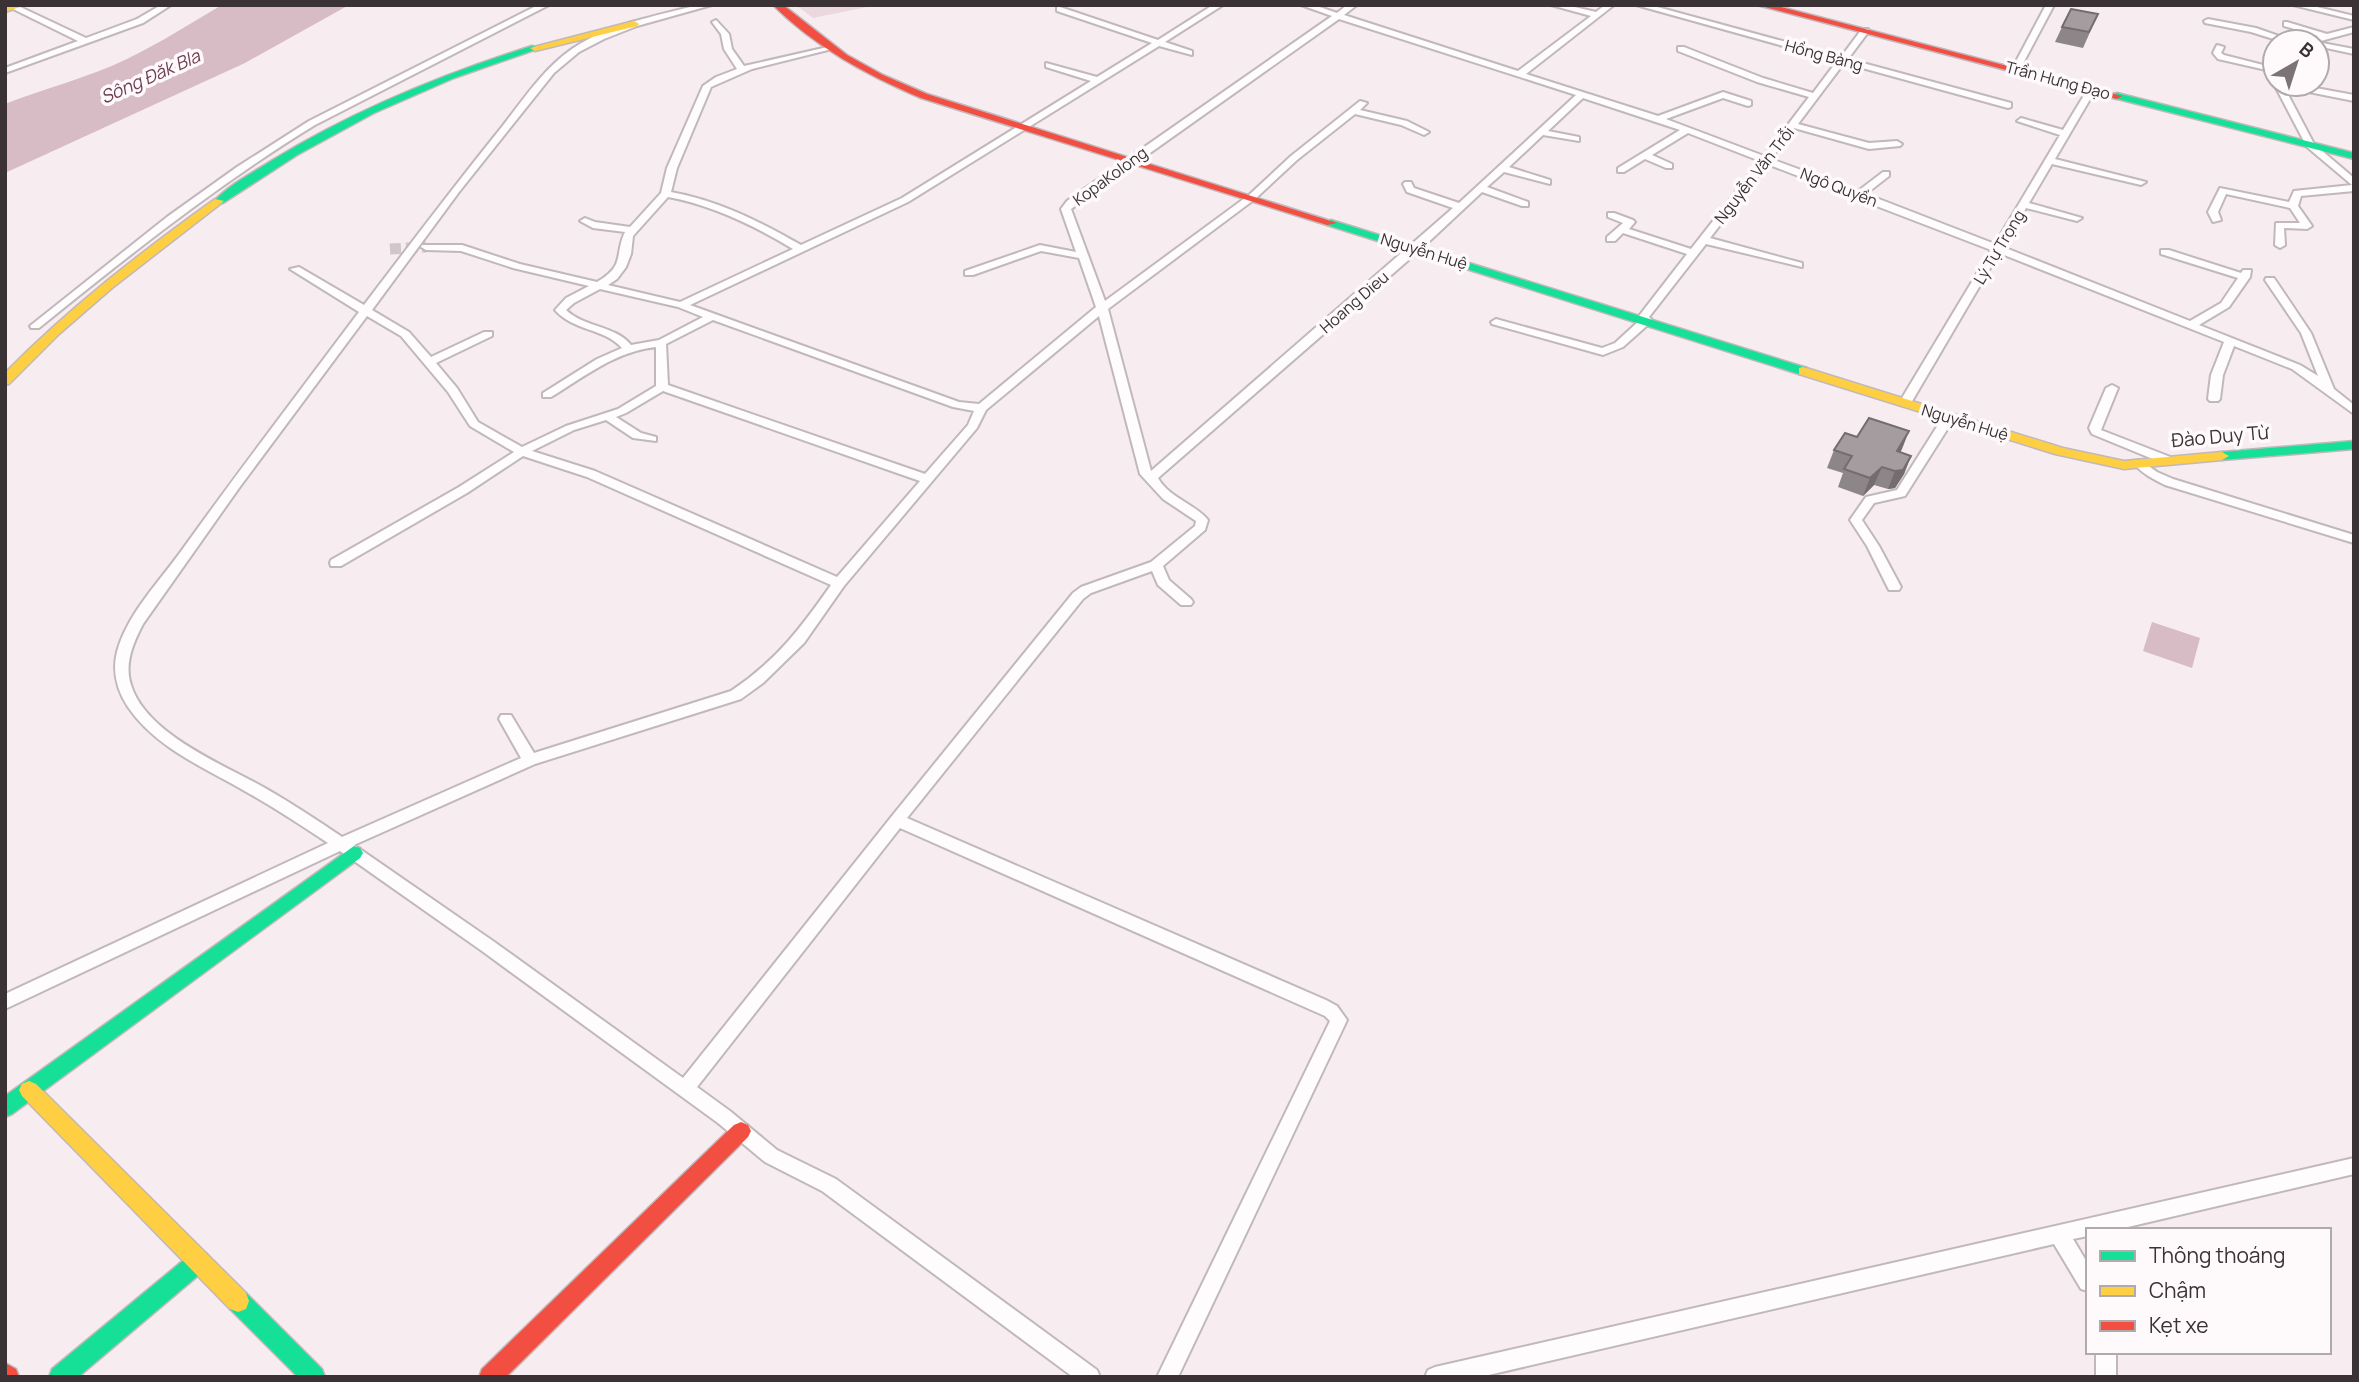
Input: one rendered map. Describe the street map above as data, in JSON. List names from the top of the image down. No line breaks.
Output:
{"streets":{"street":["Hồng Bàng","Trần Hưng Đạo","Nguyễn Văn Trỗi","KopaKolong","Ngô Quyền","Lý Tự Trọng","Nguyễn Huệ","Hoang Dieu","Đào Duy Từ"]},"crossings":[["Hồng Bàng","Nguyễn Văn Trỗi"],["Trần Hưng Đạo","Nguyễn Văn Trỗi"],["Trần Hưng Đạo","Lý Tự Trọng"],["Nguyễn Văn Trỗi","Ngô Quyền"],["Nguyễn Văn Trỗi","Nguyễn Huệ"],["KopaKolong","Ngô Quyền"],["KopaKolong","Nguyễn Huệ"],["KopaKolong","Hoang Dieu"],["Ngô Quyền","Lý Tự Trọng"],["Ngô Quyền","Hoang Dieu"],["Lý Tự Trọng","Nguyễn Huệ"],["Nguyễn Huệ","Hoang Dieu"],["Nguyễn Huệ","Đào Duy Từ"]],"water":["Sông Đăk Bla"],"legend":["Thông thoáng","Chậm","Kẹt xe"],"north":"top right"}
